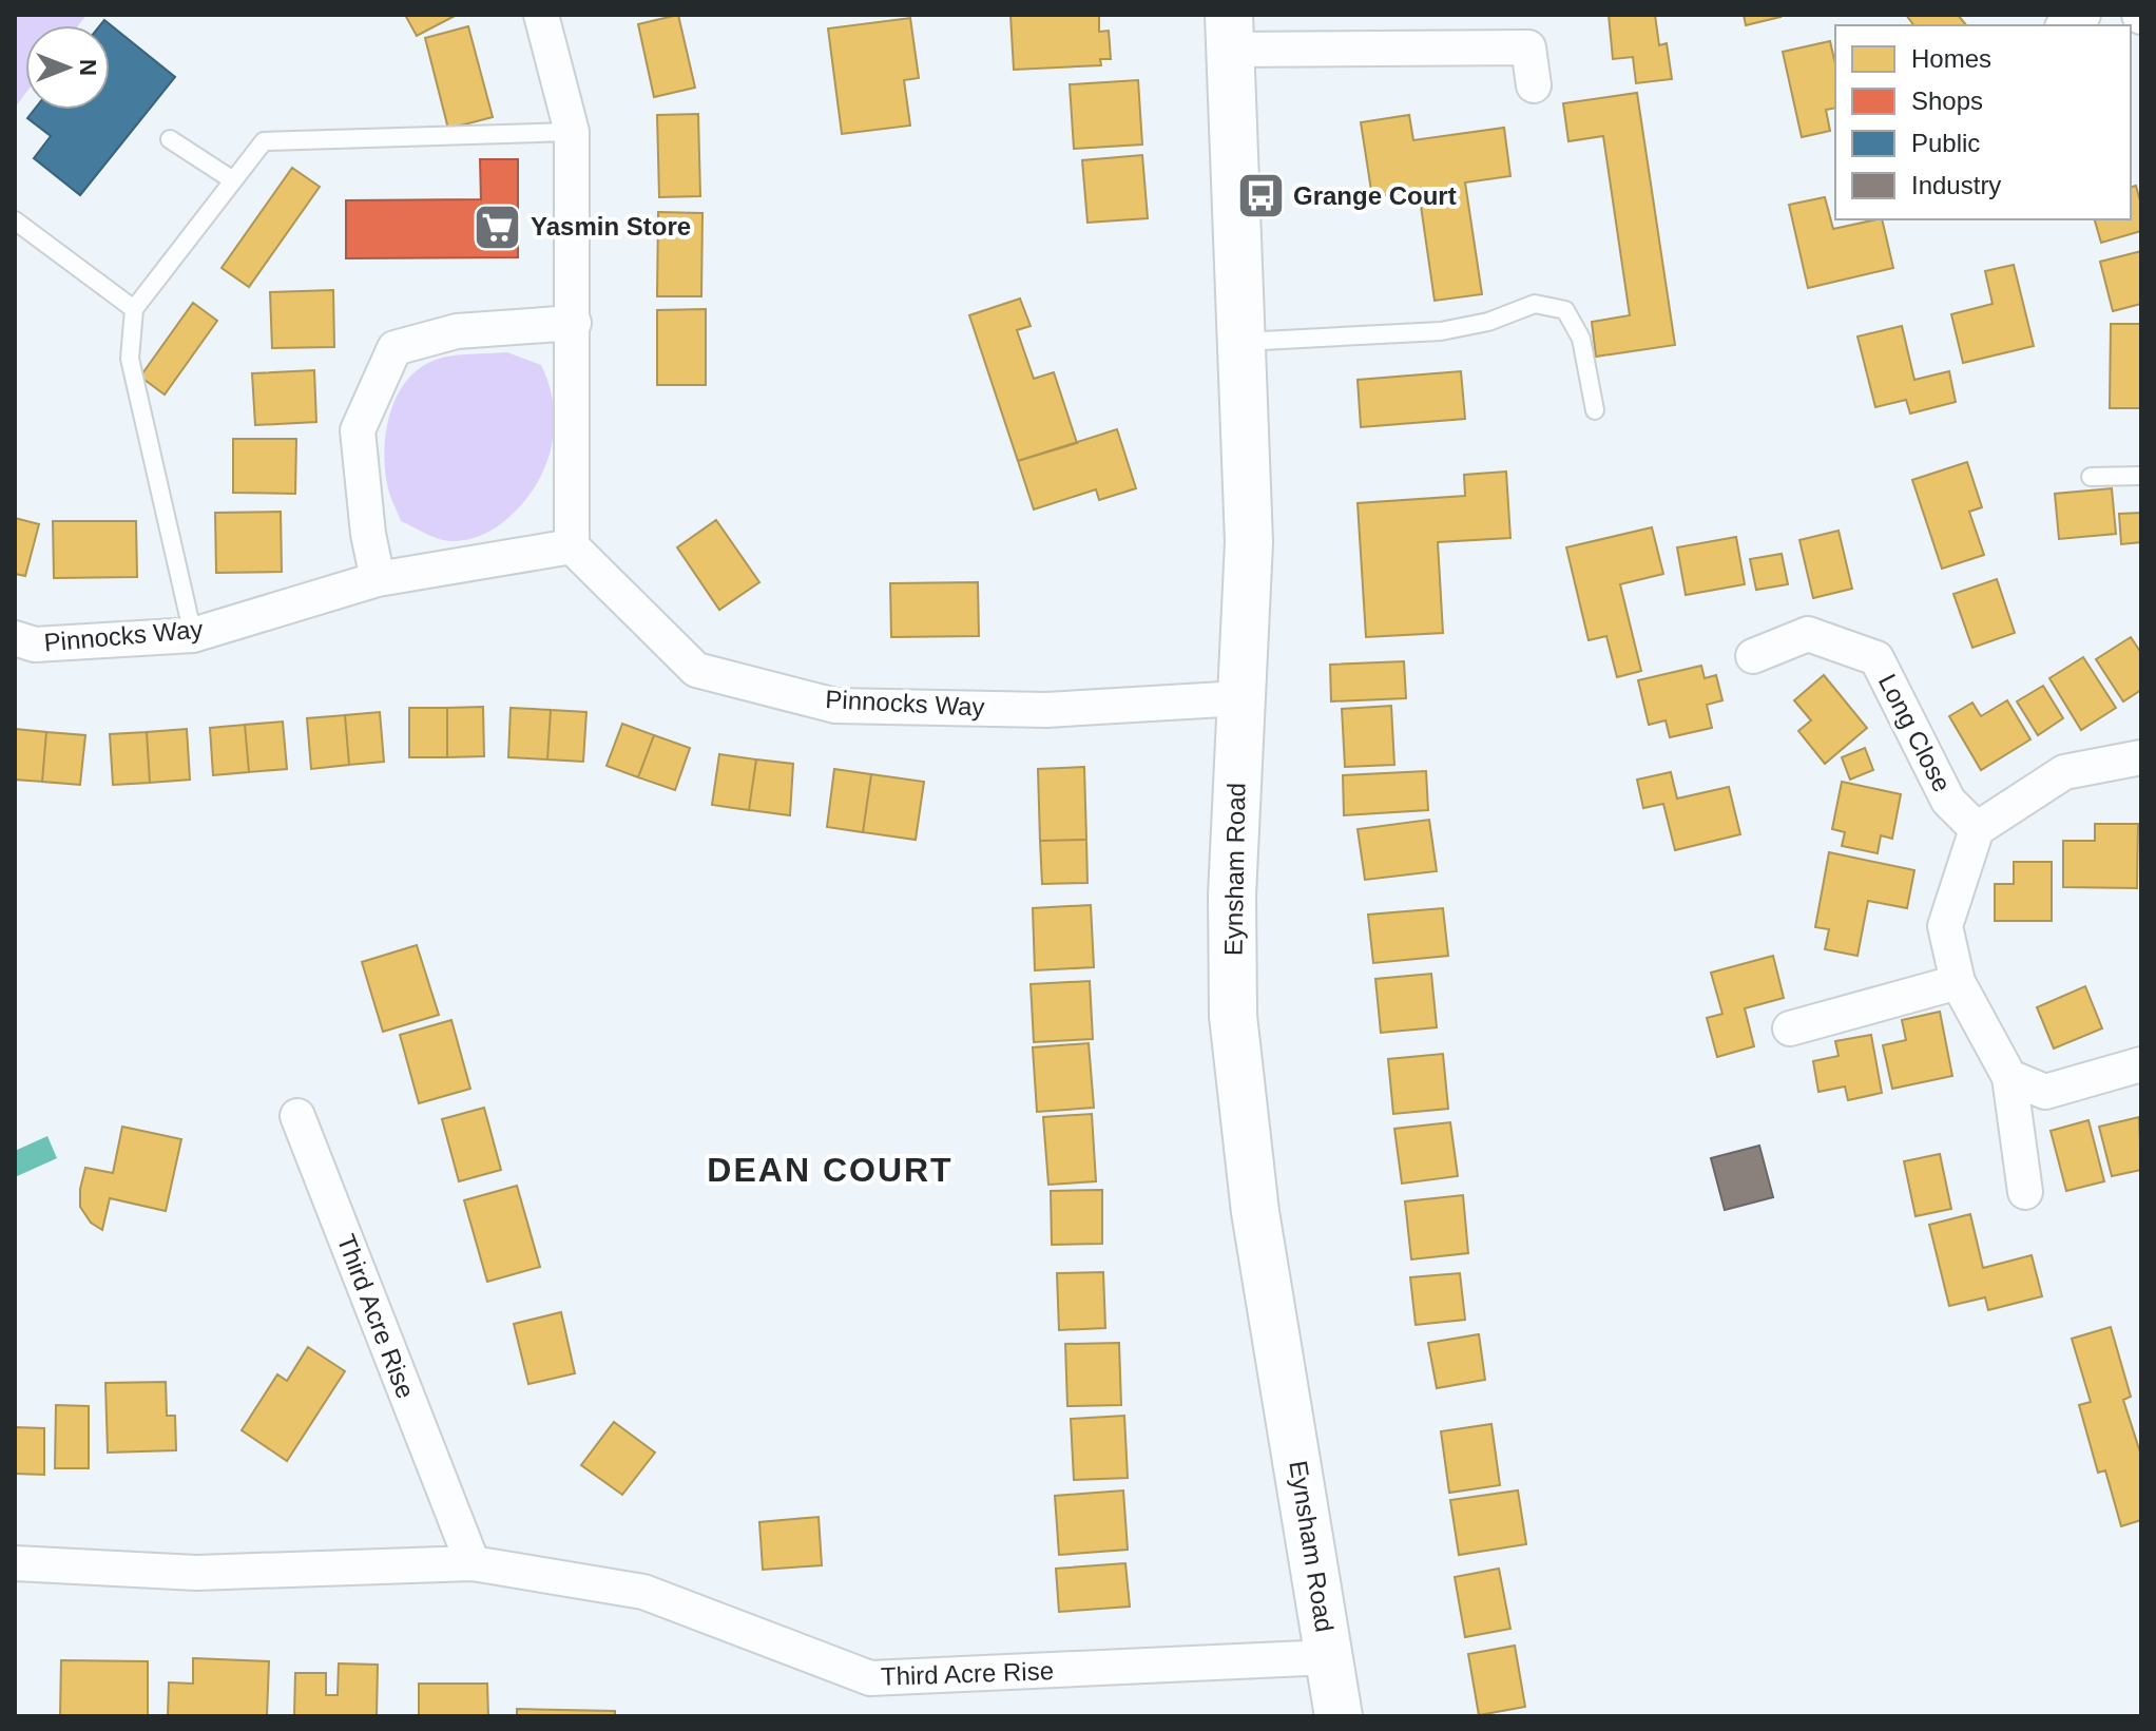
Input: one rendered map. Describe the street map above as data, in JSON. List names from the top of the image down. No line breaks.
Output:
{"streets":{"main road":["Eynsham Road"],"street":["Pinnocks Way","Long Close","Third Acre Rise"]},"crossings":[["Pinnocks Way","Eynsham Road"],["Eynsham Road","Third Acre Rise"]],"districts":["DEAN COURT"],"places":{"bus stop":["Grange Court"],"supermarket":["Yasmin Store"]},"legend":["Homes","Shops","Public","Industry"],"north":"right"}
